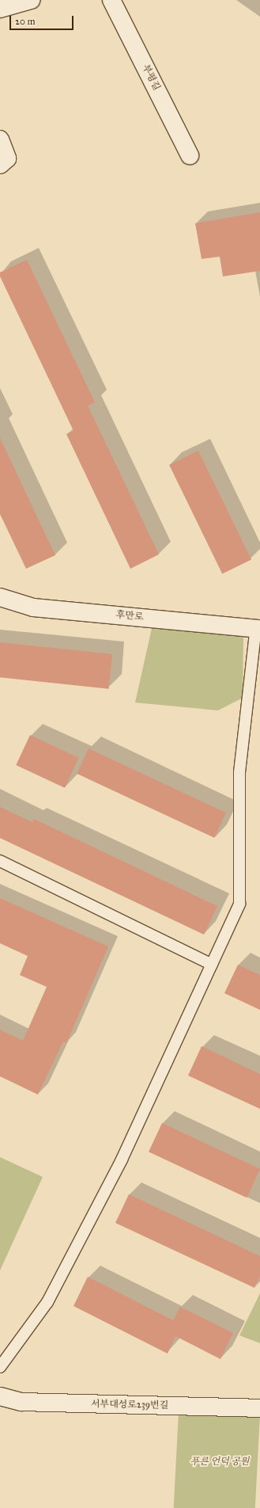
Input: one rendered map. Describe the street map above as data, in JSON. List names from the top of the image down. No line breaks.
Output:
{"streets":{"street":["부평길","후만로","서부대성로239번길"]},"parks":["푸른 언덕 공원"],"scale_bar":"20 m"}
